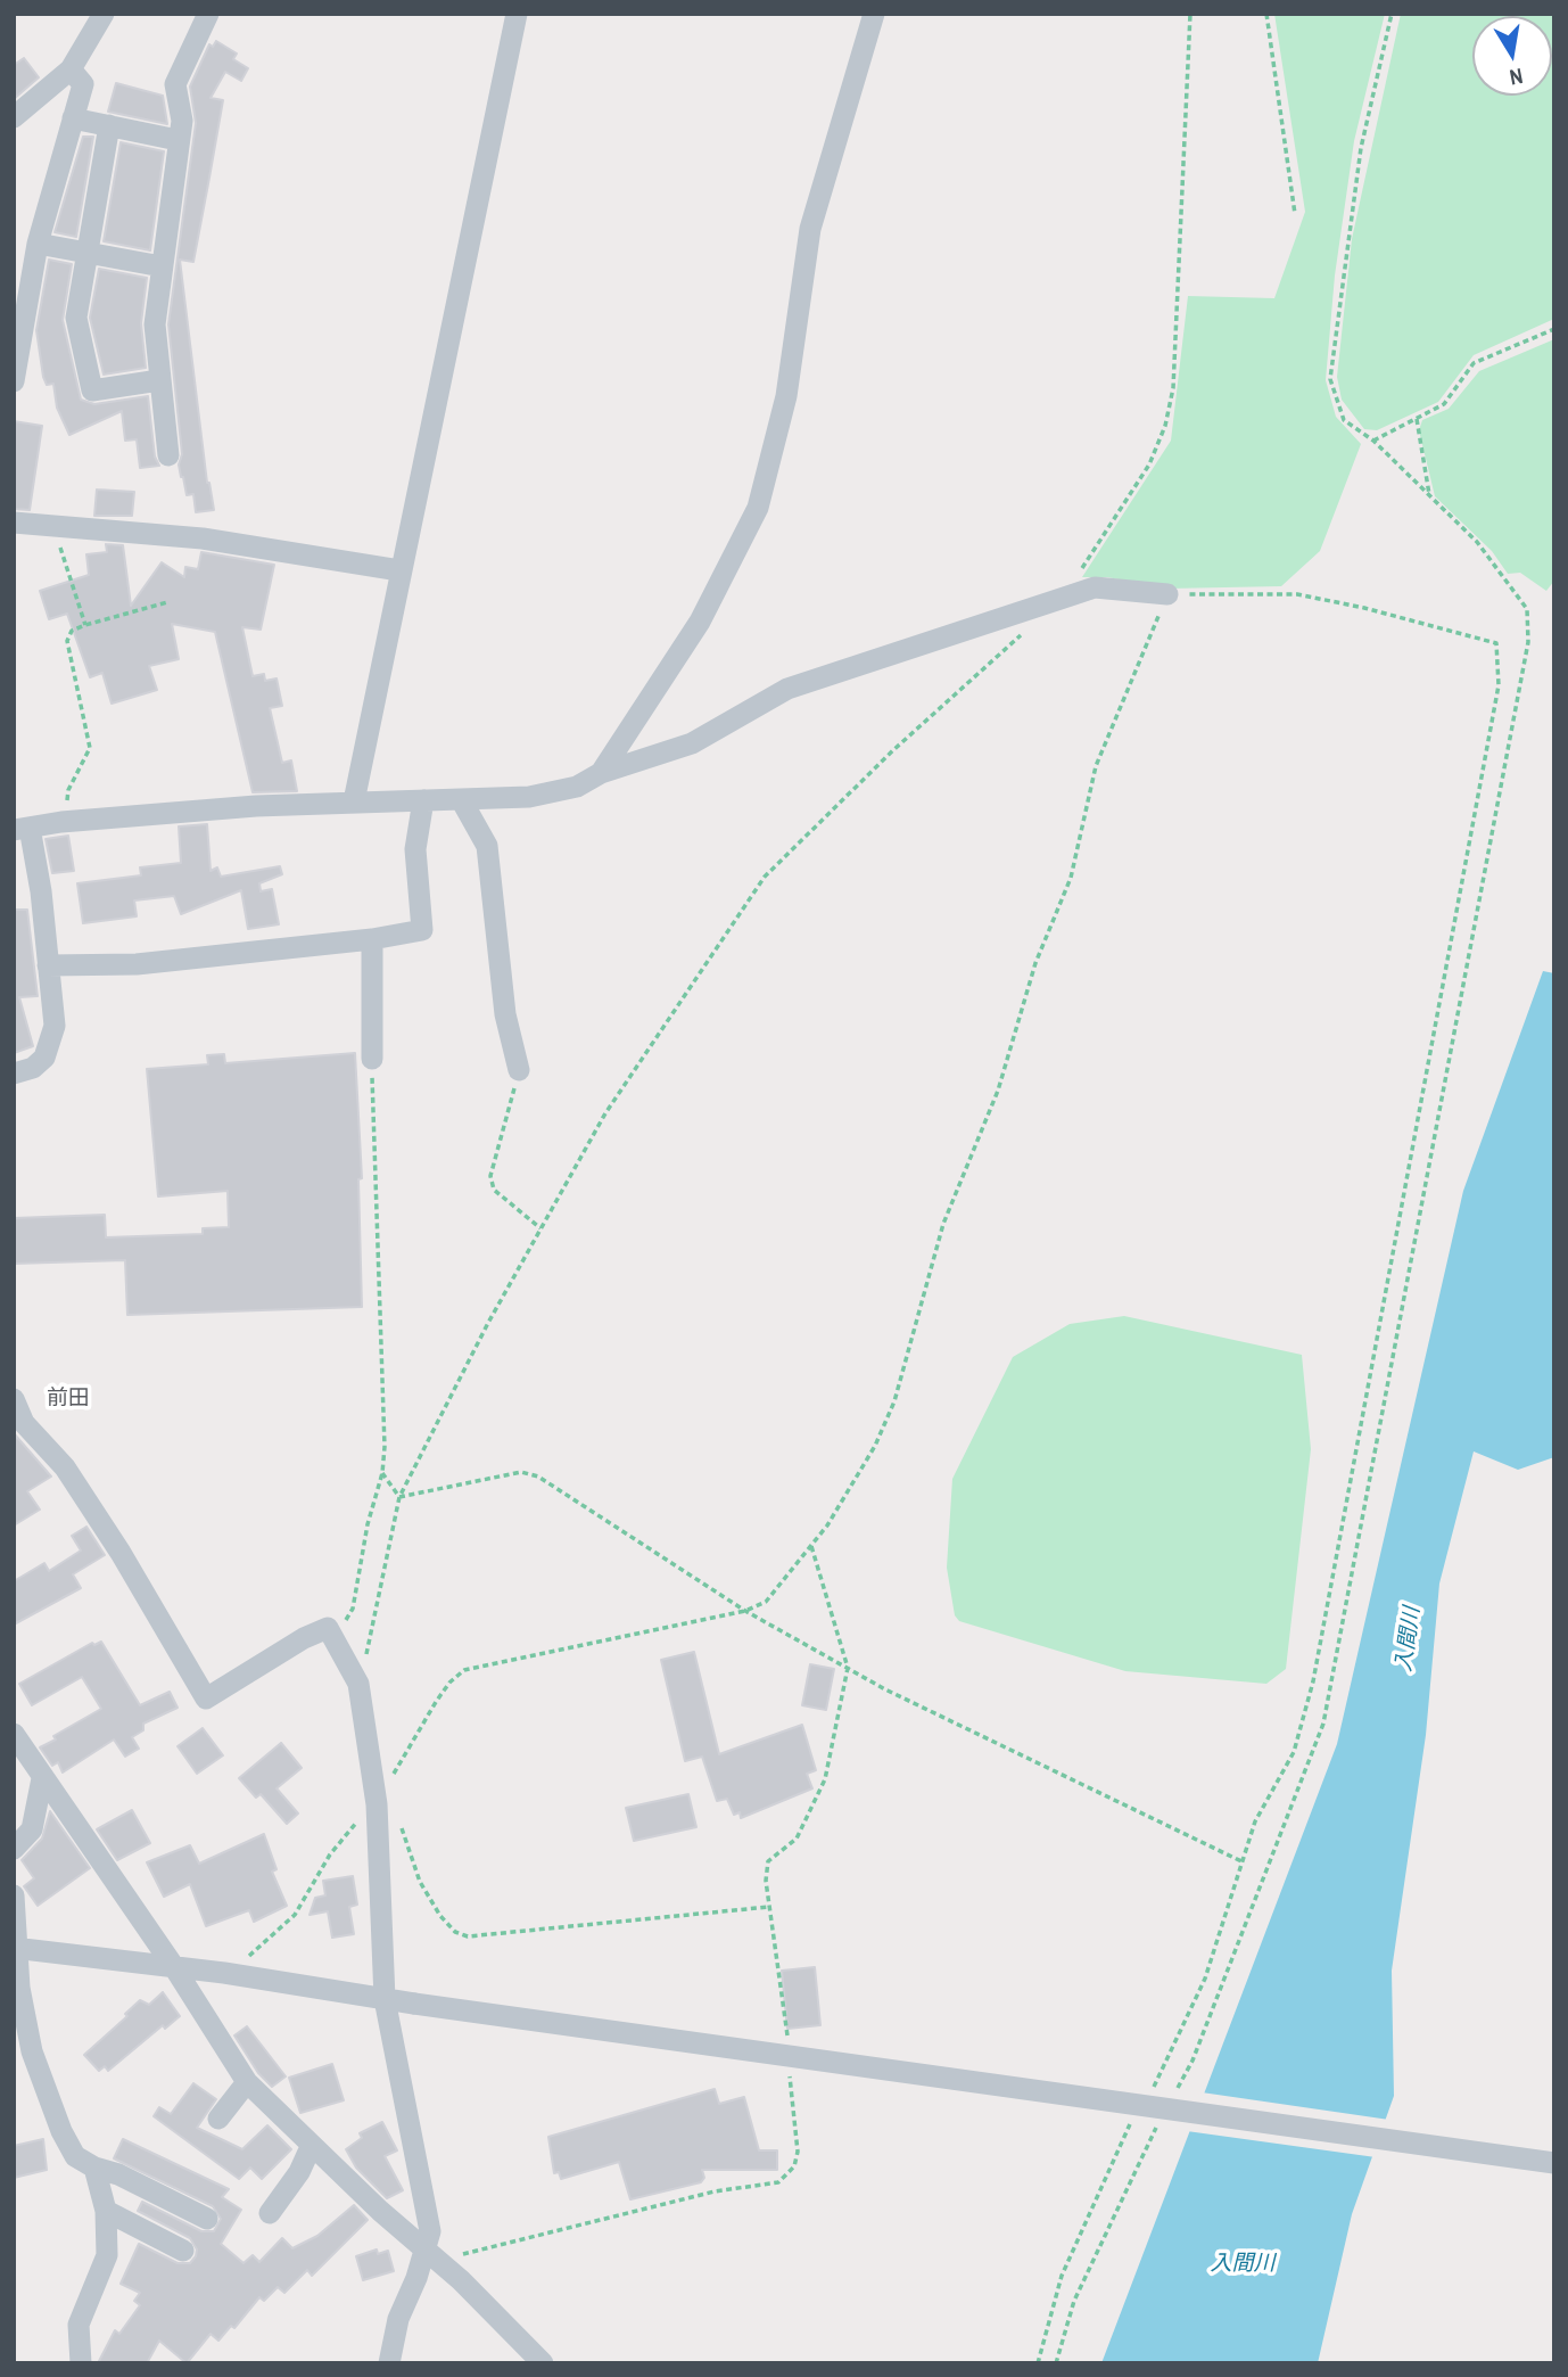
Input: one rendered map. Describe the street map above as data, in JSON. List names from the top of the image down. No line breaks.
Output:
{"districts":["前田"],"water":["入間川"],"north":"bottom"}
